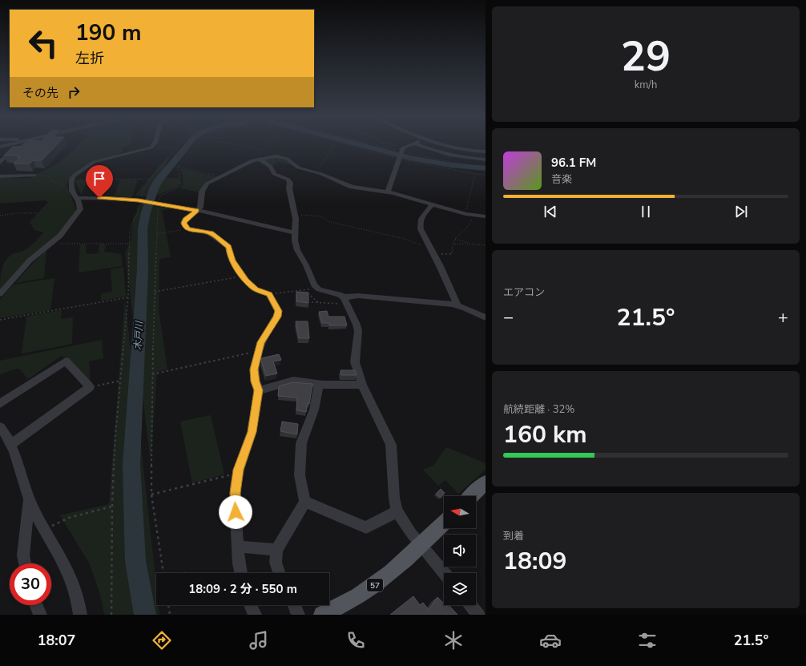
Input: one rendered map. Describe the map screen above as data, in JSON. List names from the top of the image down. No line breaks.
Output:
{"streets":{"main road":["57"]},"water":["木戸川"],"north":"left","page":{"tile":[["29","km/h"],"エアコン",["航続距離 · 32%","160 km"],["到着","18:09"]],"turn":["190 m","左折"],"then":"その先","song":["96.1 FM","音楽"],"heat":["−","21.5°","+"],"limit":"30","trip":"18:09 · 2 分 · 550 m","tabs":["18:07","21.5°"]}}
